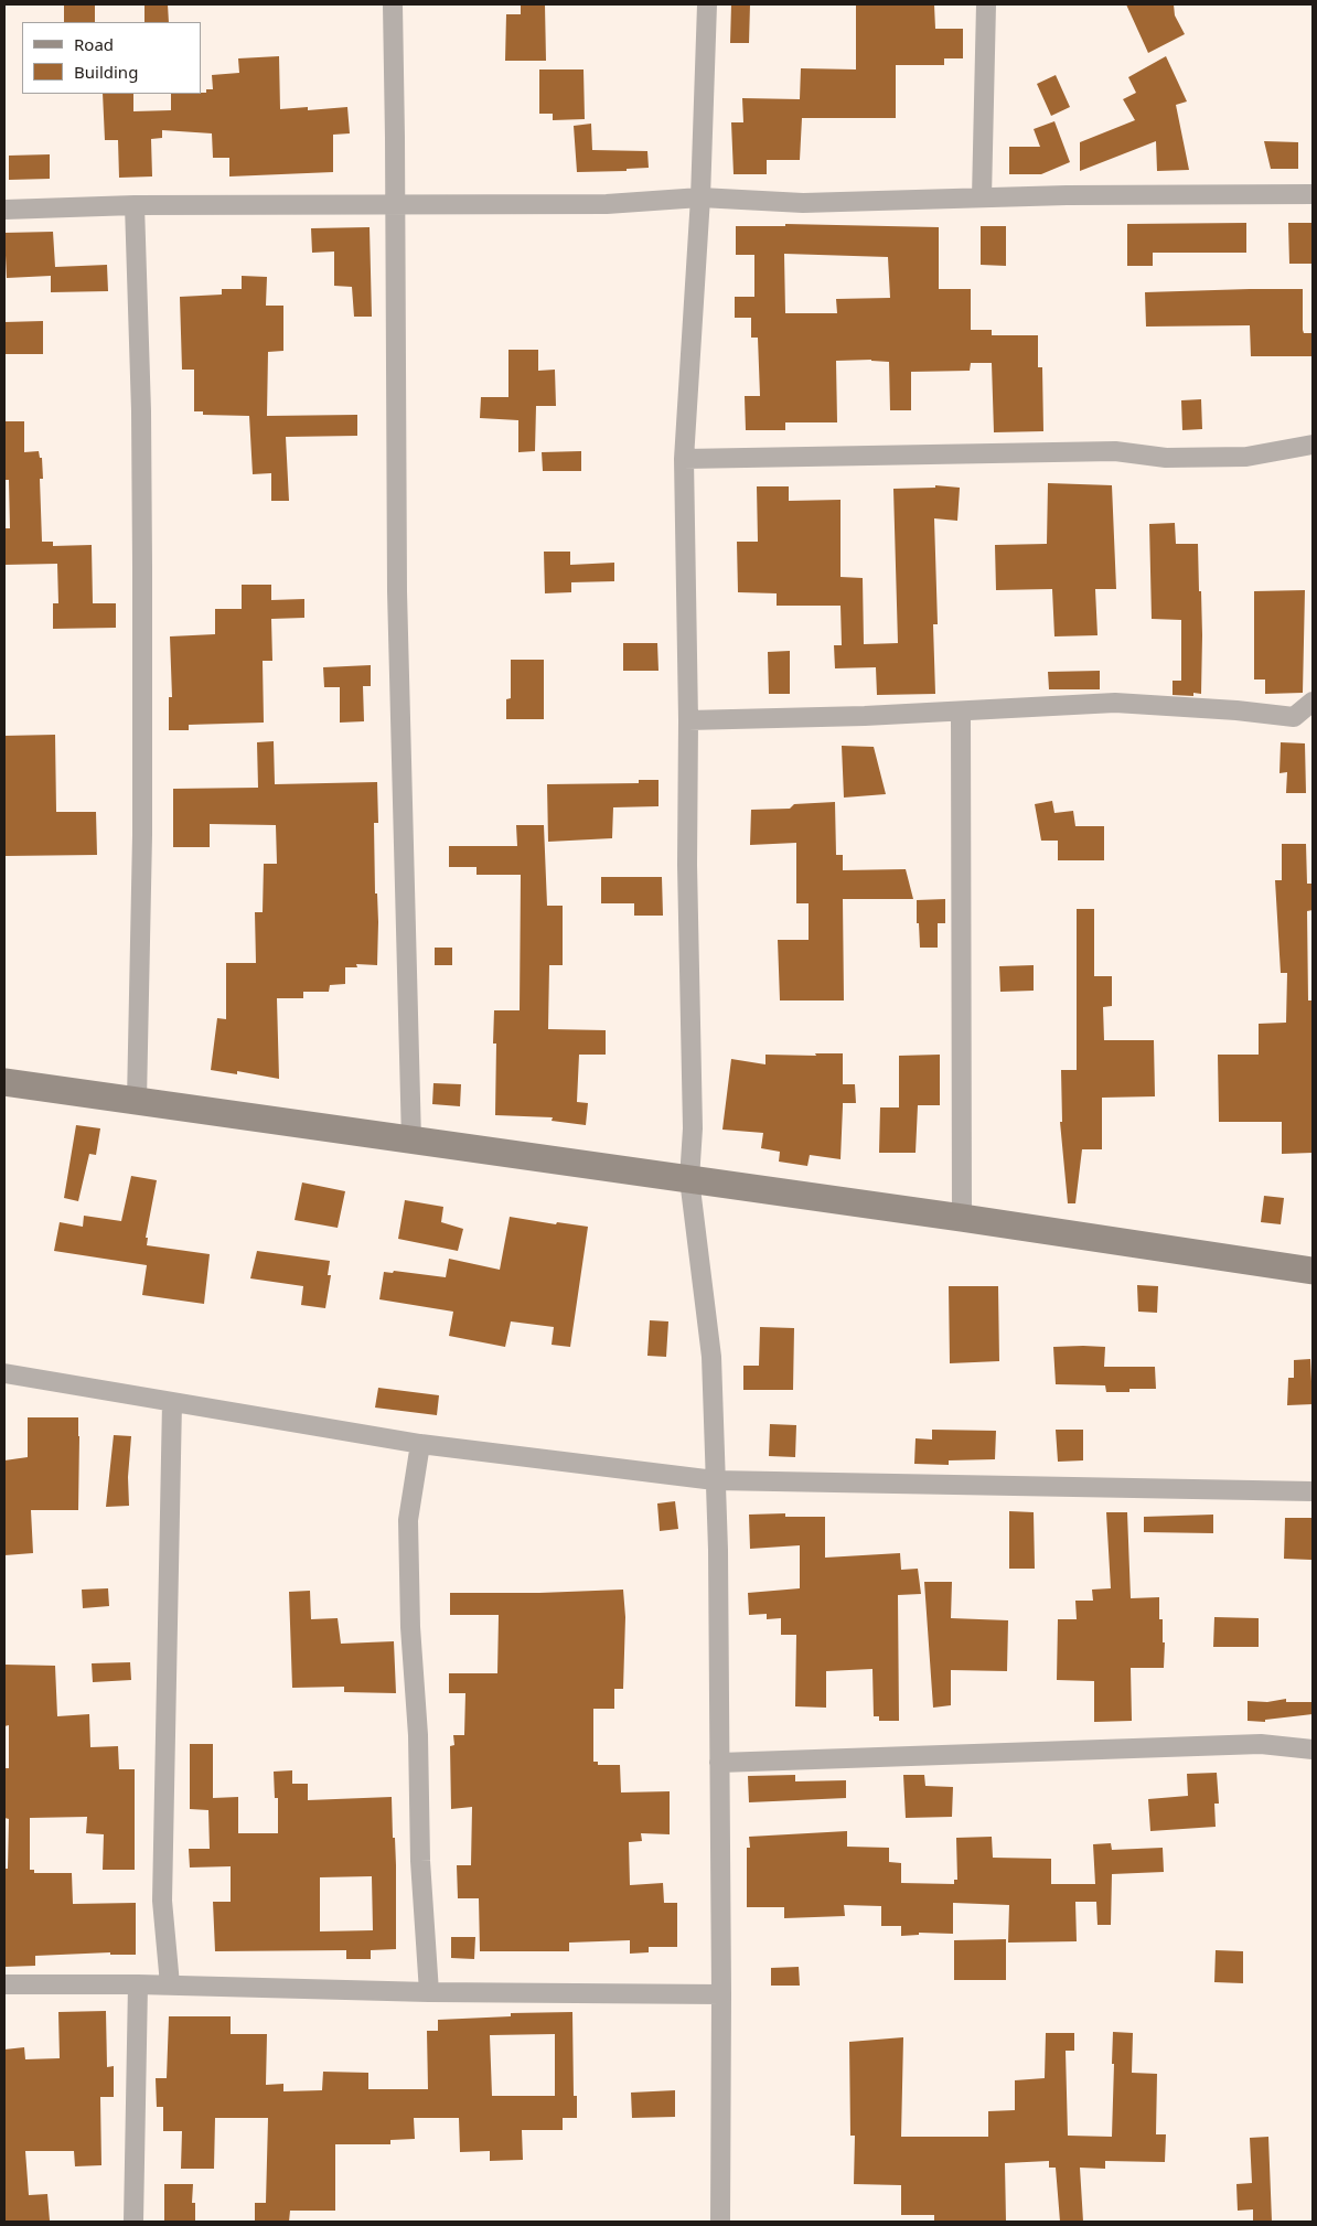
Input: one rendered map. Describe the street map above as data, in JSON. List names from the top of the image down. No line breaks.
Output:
{"legend":["Road","Building"]}
